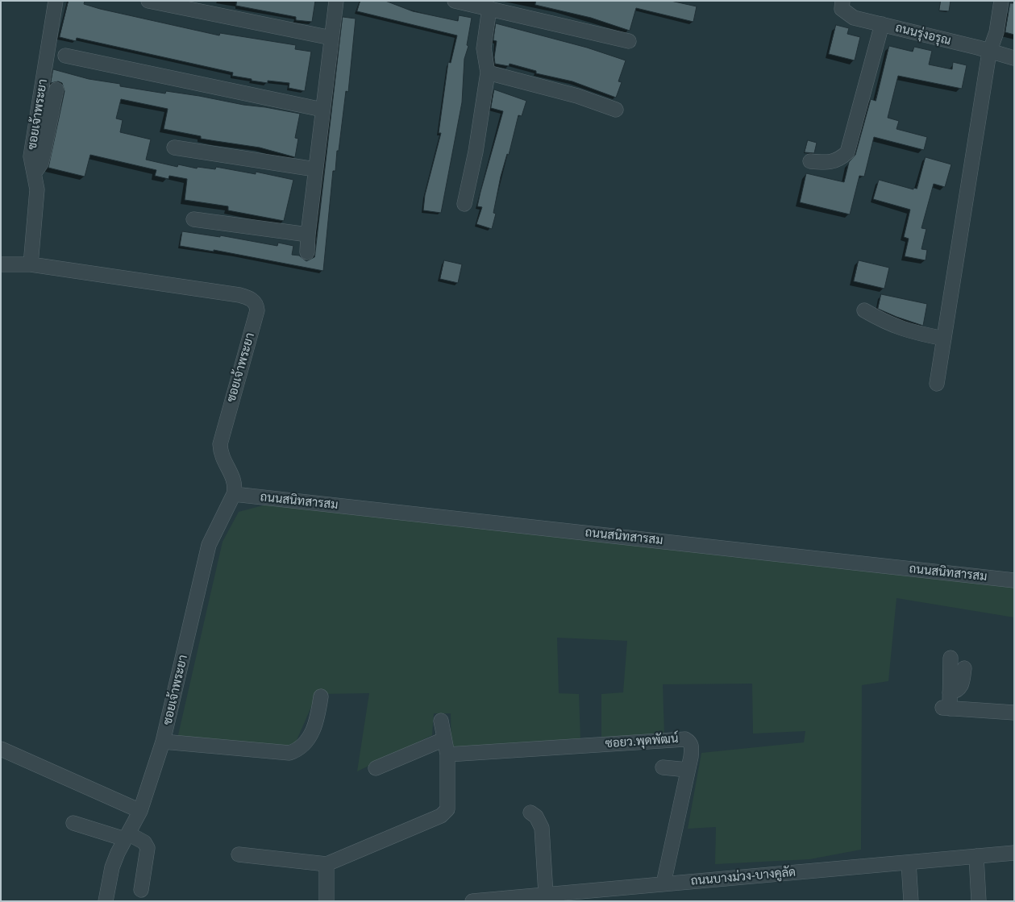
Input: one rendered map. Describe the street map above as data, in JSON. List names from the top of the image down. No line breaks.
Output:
{"streets":{"street":["ถนนรุ่งอรุณ","ซอยเจ้าพระยา","ถนนสนิทสารสม","ซอยว.พุดพัฒน์","ถนนบางม่วง-บางคูลัด"]},"crossings":[["ซอยเจ้าพระยา","ถนนสนิทสารสม"],["ซอยว.พุดพัฒน์","ถนนบางม่วง-บางคูลัด"]]}
